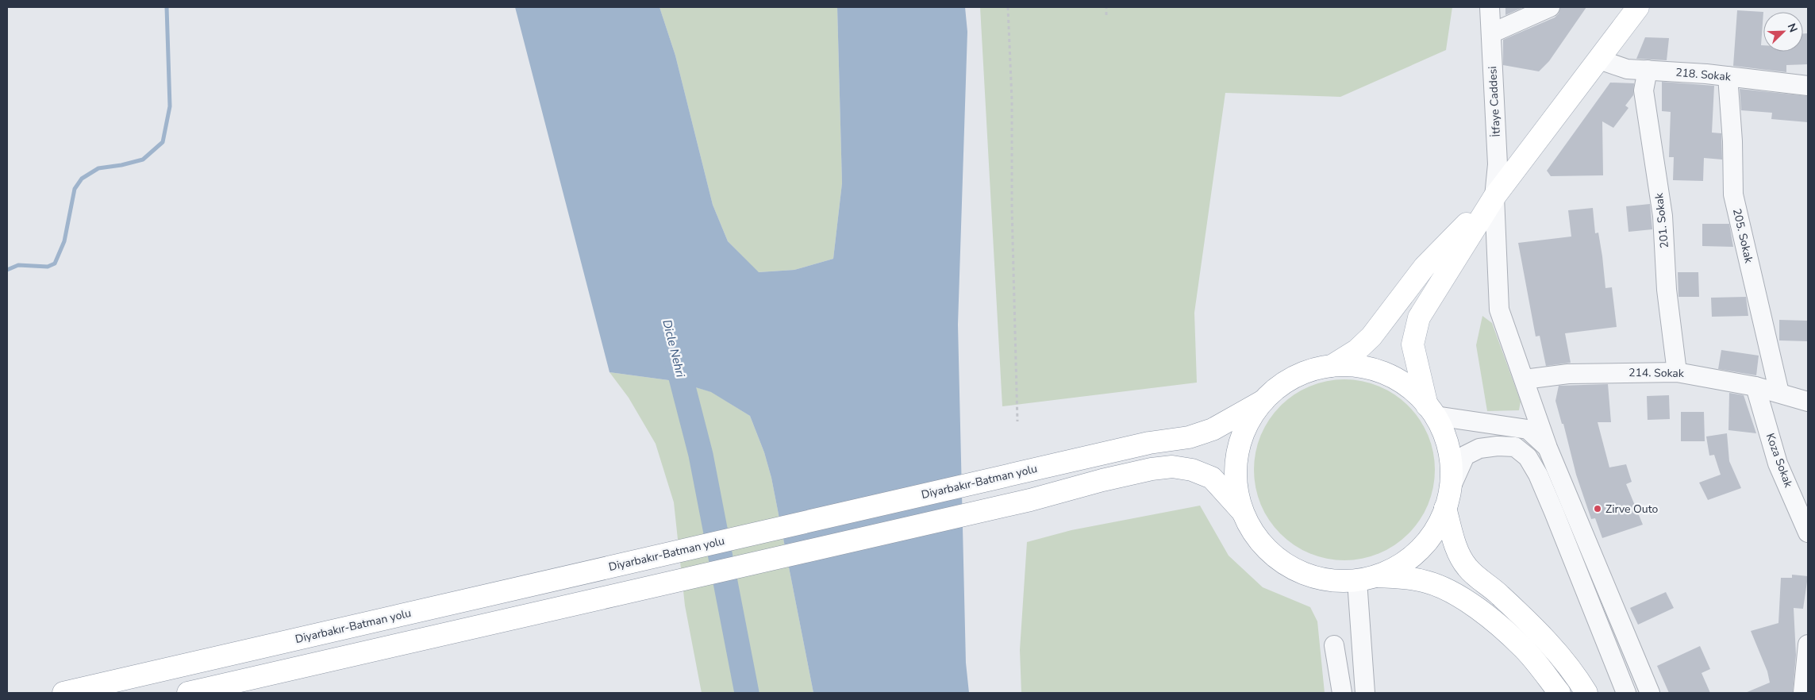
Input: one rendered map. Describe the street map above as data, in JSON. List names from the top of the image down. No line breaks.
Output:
{"streets":{"main road":["Diyarbakır-Batman yolu"],"street":["218. Sokak","İtfaye Caddesi","201. Sokak","205. Sokak","214. Sokak","Koza Sokak"]},"crossings":[["218. Sokak","201. Sokak"],["218. Sokak","205. Sokak"],["İtfaye Caddesi","214. Sokak"],["201. Sokak","214. Sokak"],["205. Sokak","214. Sokak"],["214. Sokak","Koza Sokak"]],"water":["Dicle Nehri"],"places":["Zirve Outo"],"north":"top right"}
